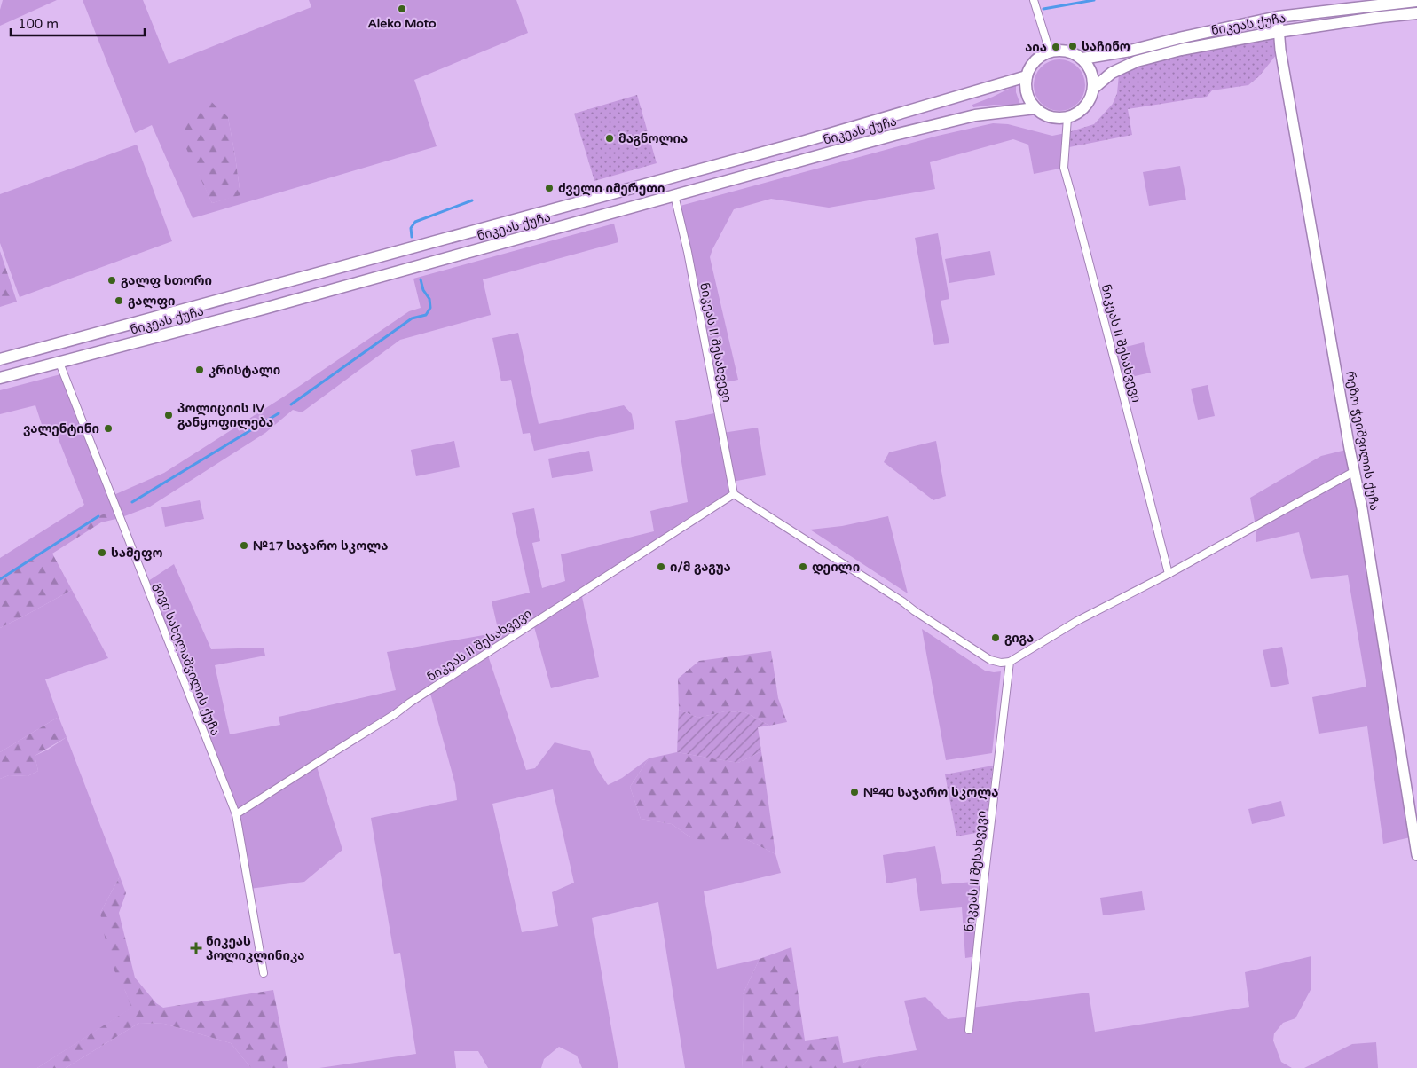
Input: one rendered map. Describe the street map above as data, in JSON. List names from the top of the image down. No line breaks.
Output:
{"streets":{"main road":["ნიკეას ქუჩა","რეზო ჭეიშვილის ქუჩა"],"street":["ნიკეას II შესახვევი","გივი სახელაშვილის ქუჩა"]},"crossings":[["ნიკეას ქუჩა","ნიკეას II შესახვევი"],["ნიკეას ქუჩა","რეზო ჭეიშვილის ქუჩა"],["ნიკეას ქუჩა","გივი სახელაშვილის ქუჩა"],["ნიკეას II შესახვევი","გივი სახელაშვილის ქუჩა"]],"places":{"other":["Aleko Moto","საჩინო","აია","მაგნოლია","ძველი იმერეთი","გალფ სთორი","გალფი","კრისტალი","პოლიციის IV განყოფილება","ვალენტინი","№17 საჯარო სკოლა","სამეფო","ი/მ გაგუა","დეილი","გიგა","№40 საჯარო სკოლა"],"health":["ნიკეას პოლიკლინიკა"]},"scale_bar":"100 m"}
